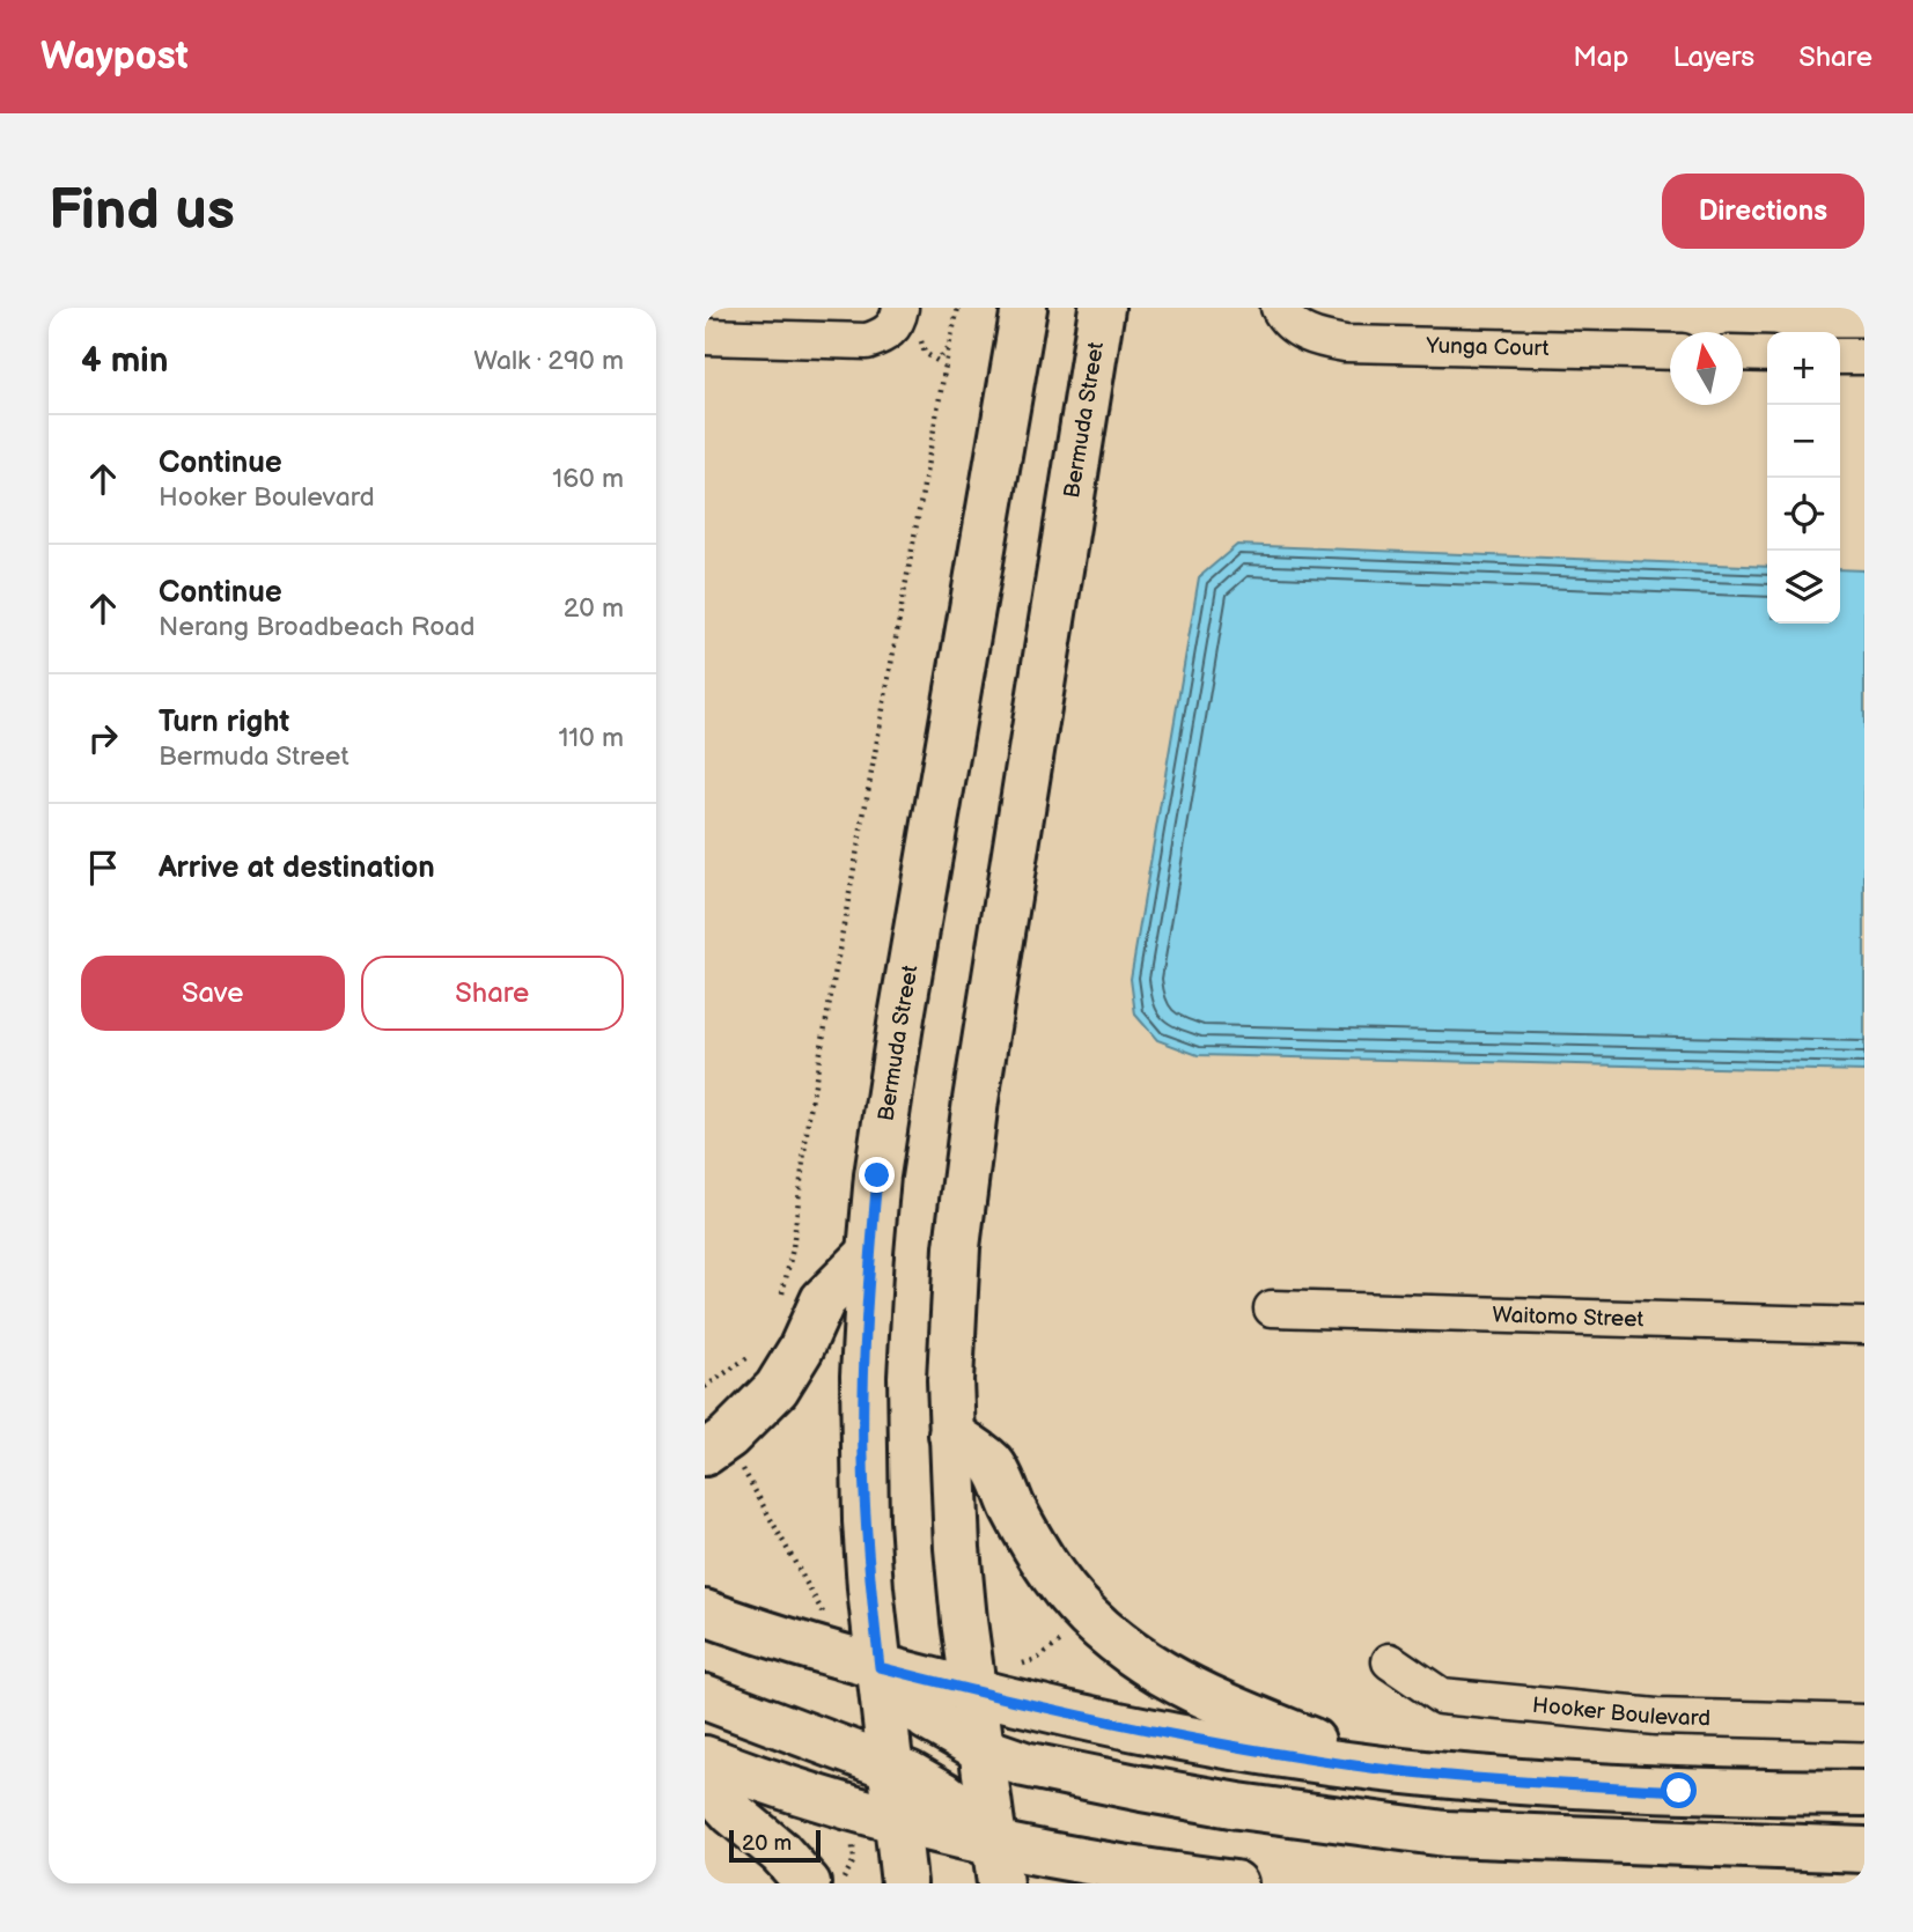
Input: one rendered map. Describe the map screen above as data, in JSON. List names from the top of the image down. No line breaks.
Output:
{"streets":{"main road":["Bermuda Street"],"street":["Yunga Court","Waitomo Street","Hooker Boulevard"]},"scale_bar":"20 m","north":"top","page":{"header":"Waypost","nav":["Map","Layers","Share"],"buttons":["Directions",["Save","Share"]],"title":"Find us","heading":["4 min","Walk · 290 m"],"map_buttons":["+","−"],"list":[["Continue","Hooker Boulevard","160 m"],["Continue","Nerang Broadbeach Road","20 m"],["Turn right","Bermuda Street","110 m"],"Arrive at destination"],"scale":"20 m"}}
